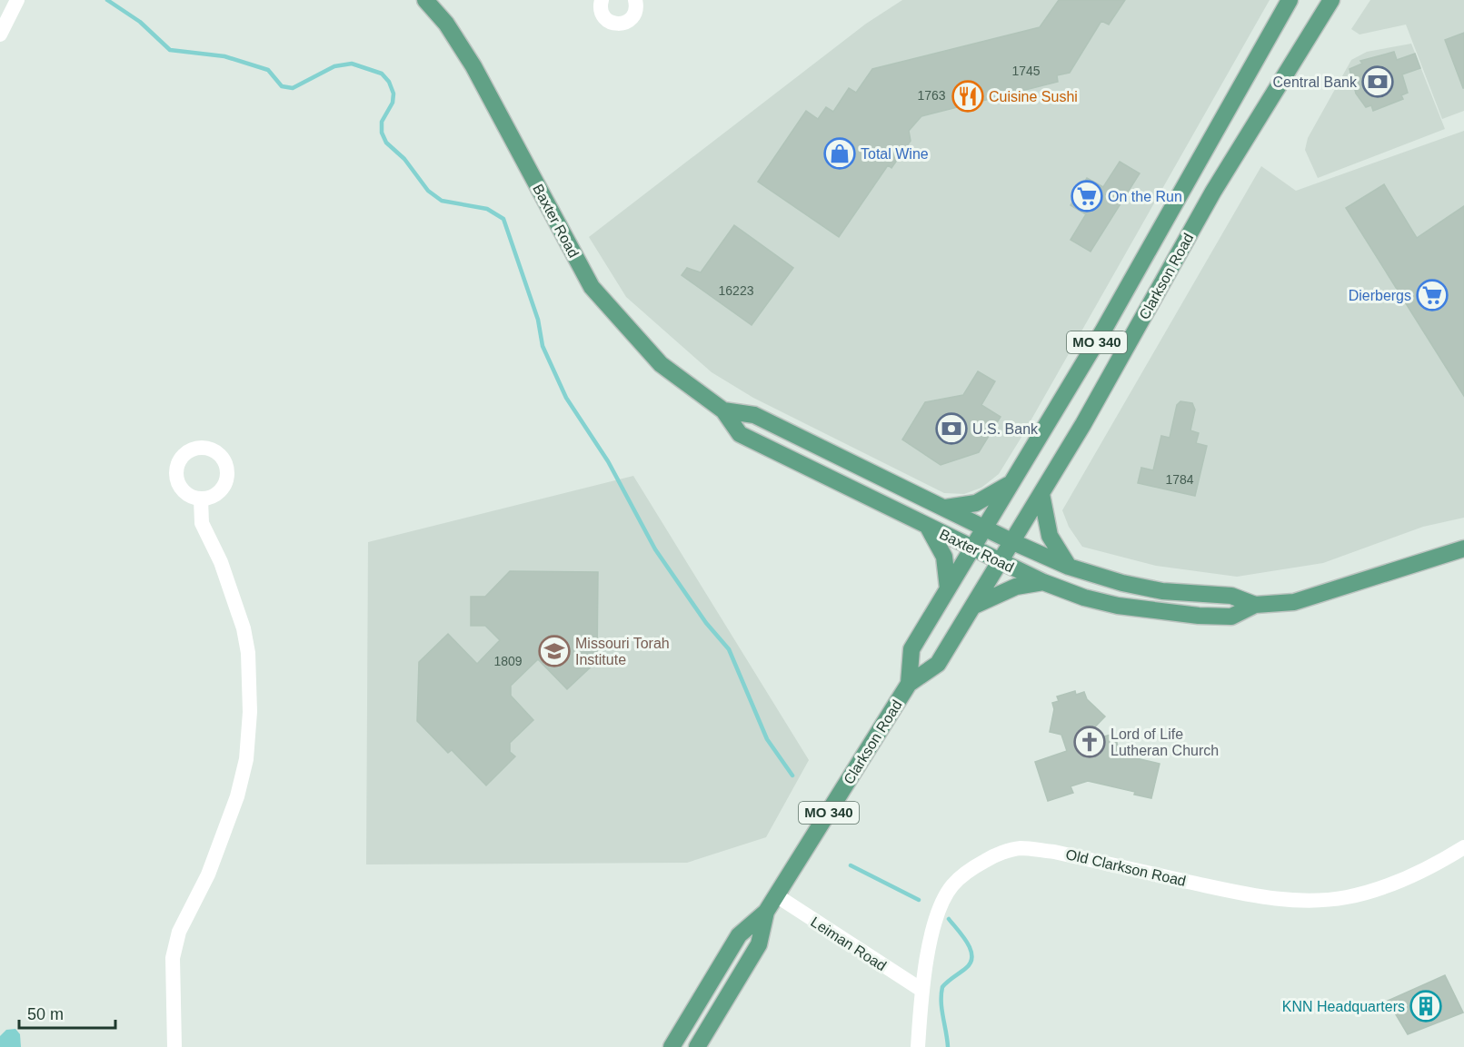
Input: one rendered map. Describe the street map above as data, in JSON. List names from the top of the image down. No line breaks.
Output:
{"streets":{"main road":["Baxter Road","Clarkson Road","MO 340"],"street":["Old Clarkson Road","Leiman Road"]},"crossings":[["Baxter Road","Clarkson Road"],["Clarkson Road","Leiman Road"],["Old Clarkson Road","Leiman Road"]],"places":{"bank":["Central Bank","U.S. Bank"],"restaurant":["Cuisine Sushi"],"shop":["Total Wine"],"supermarket":["On the Run","Dierbergs"],"school or university":["Missouri Torah Institute"],"church":["Lord of Life Lutheran Church"],"building":["KNN Headquarters"]},"house_numbers":["1745","1763","16223","1784","1809"],"scale_bar":"50 m"}
